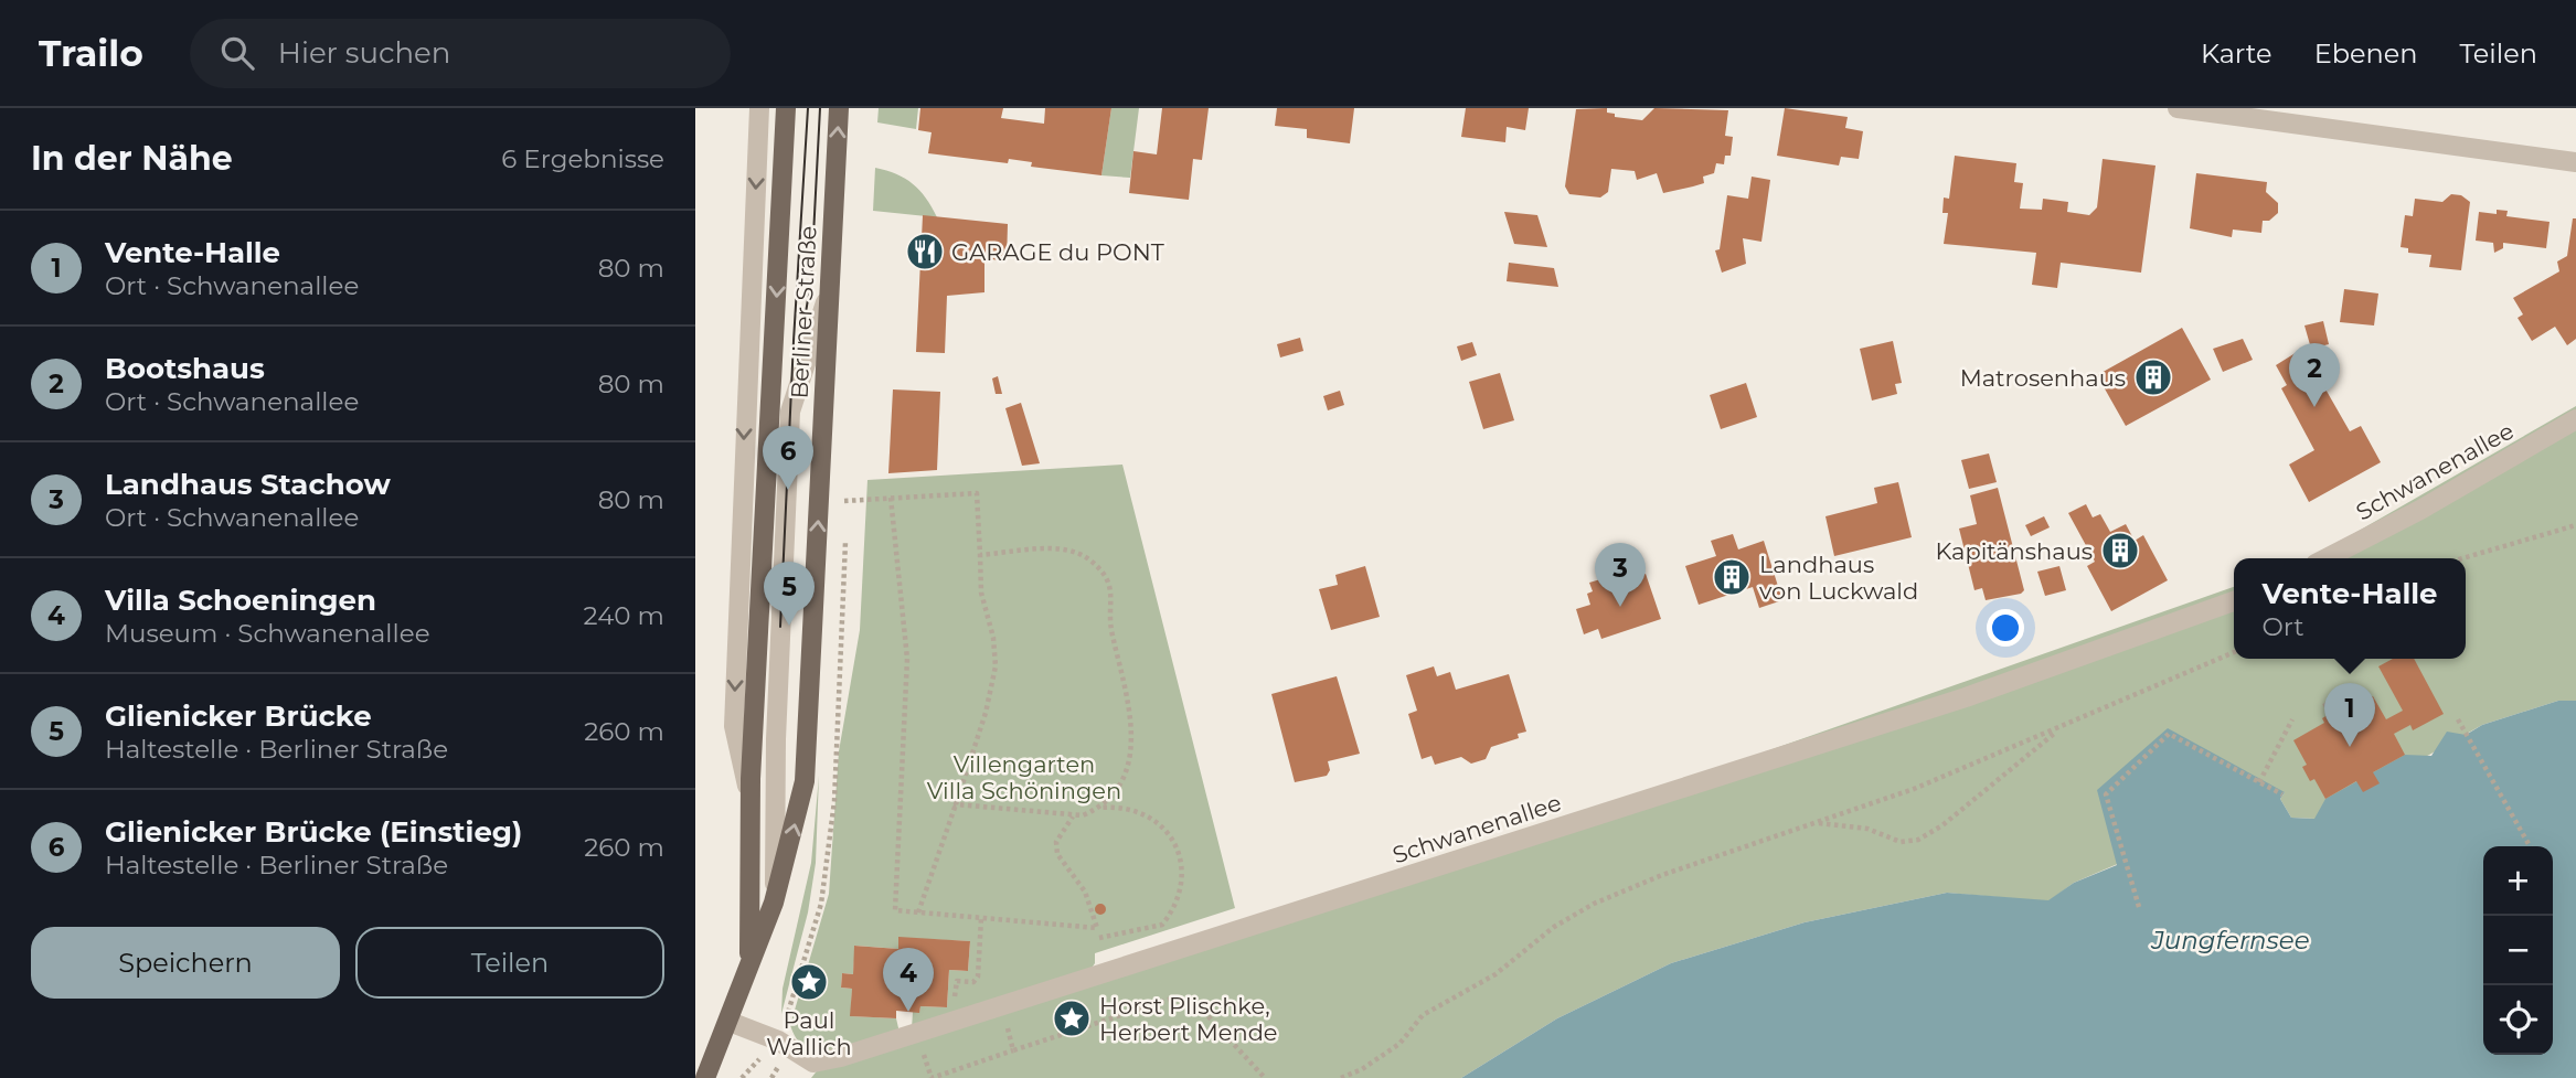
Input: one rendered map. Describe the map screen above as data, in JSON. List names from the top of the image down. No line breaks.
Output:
{"streets":{"main road":["Berliner Straße"],"street":["Schwanenallee"]},"crossings":[["Berliner Straße","Schwanenallee"]],"water":["Jungfernsee"],"parks":["Villengarten Villa Schöningen"],"places":{"restaurant":["GARAGE du PONT"],"building":["Matrosenhaus","Kapitänshaus","Landhaus von Luckwald"],"place":["Paul Wallich","Horst Plischke, Herbert Mende"]},"page":{"header":"Trailo","search":"Hier suchen","nav":["Karte","Ebenen","Teilen"],"heading":["In der Nähe","6 Ergebnisse"],"list":[{"mark":"1","name":"Vente-Halle","note":"Ort · Schwanenallee","value":"80 m"},{"mark":"2","name":"Bootshaus","note":"Ort · Schwanenallee","value":"80 m"},{"mark":"3","name":"Landhaus Stachow","note":"Ort · Schwanenallee","value":"80 m"},{"mark":"4","name":"Villa Schoeningen","note":"Museum · Schwanenallee","value":"240 m"},{"mark":"5","name":"Glienicker Brücke","note":"Haltestelle · Berliner Straße","value":"260 m"},{"mark":"6","name":"Glienicker Brücke (Einstieg)","note":"Haltestelle · Berliner Straße","value":"260 m"}],"pins":["2","6","3","5","1","4"],"popup":["Vente-Halle","Ort"],"map_buttons":["+","−"],"buttons":["Speichern","Teilen"]}}
